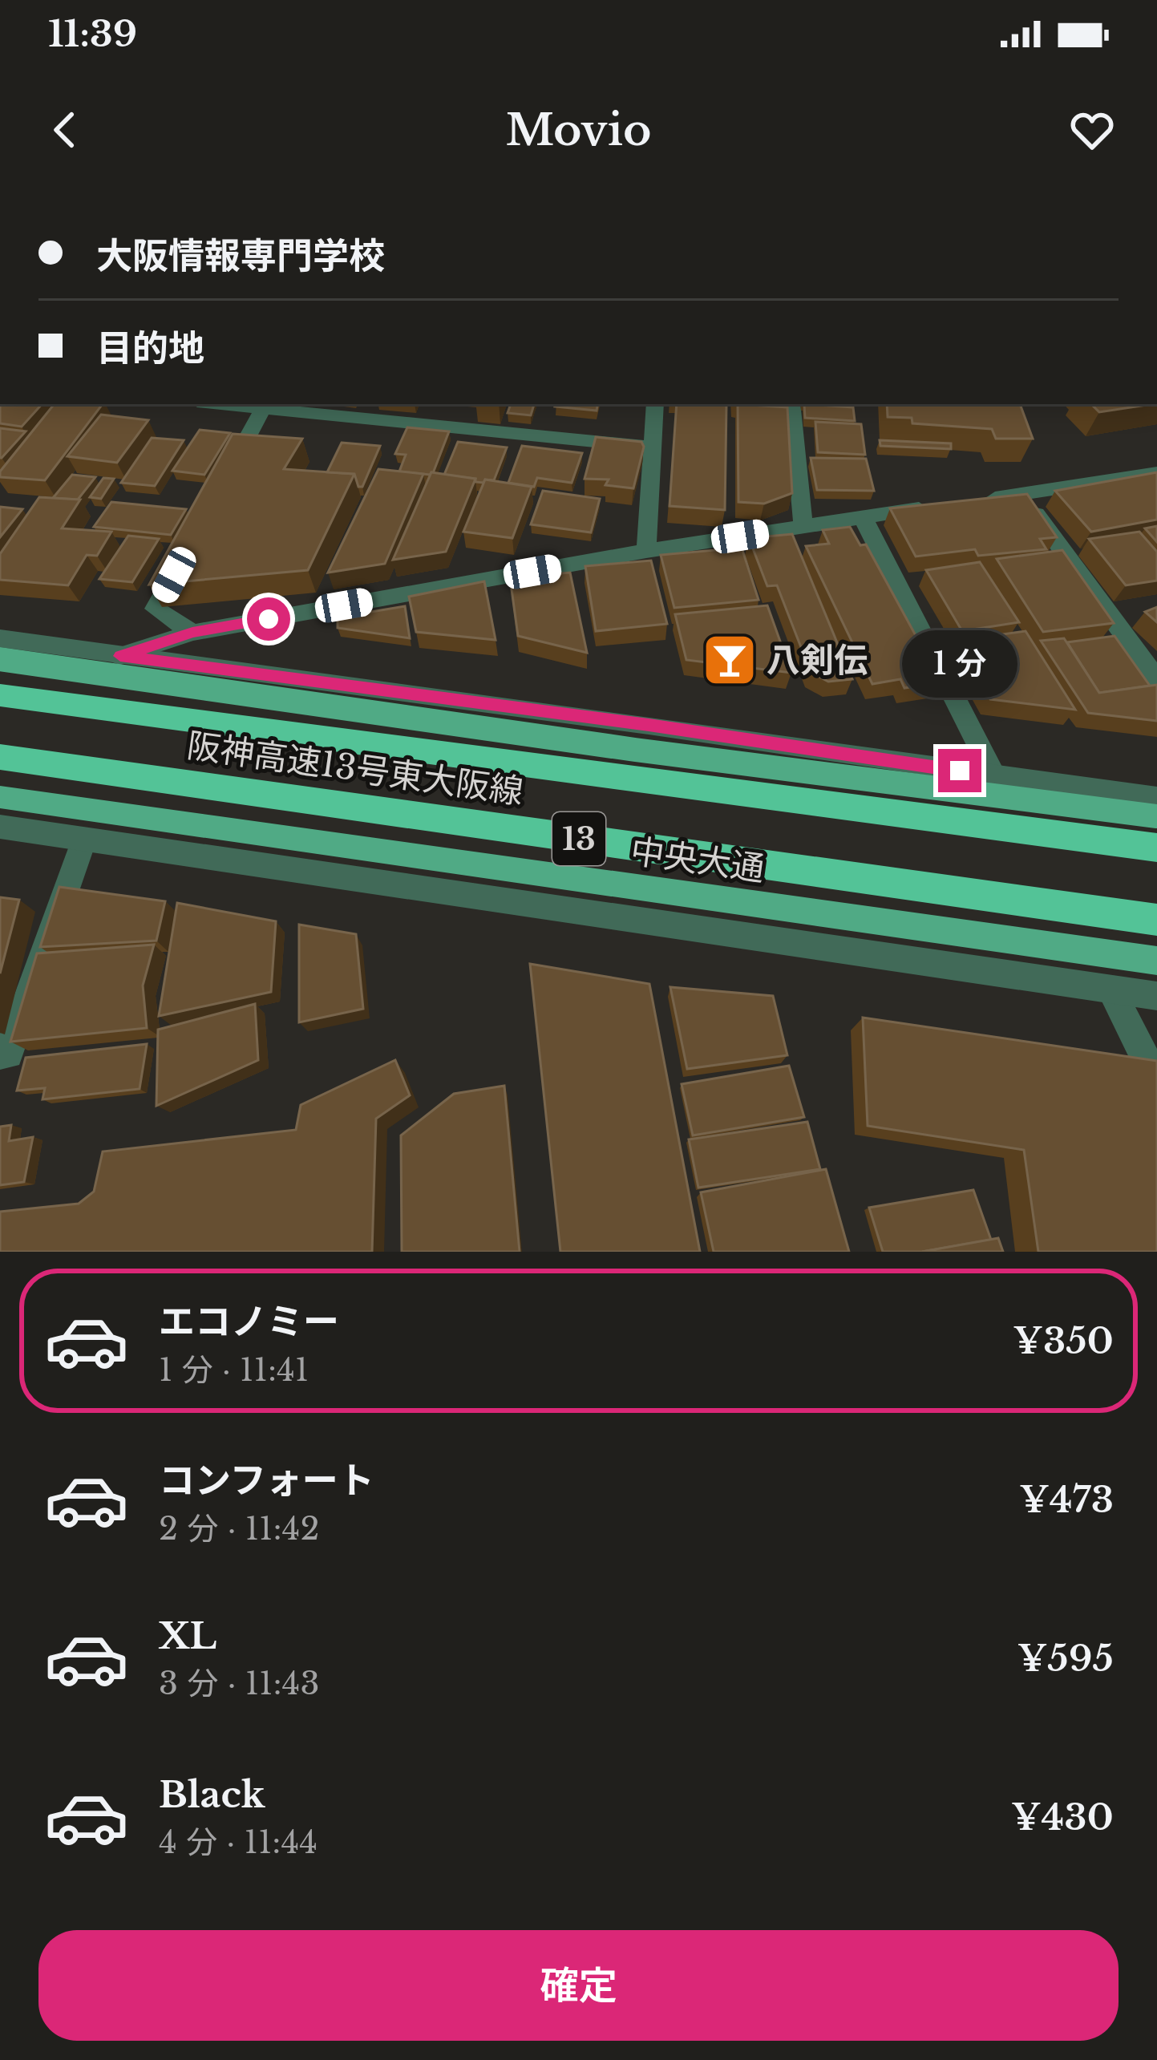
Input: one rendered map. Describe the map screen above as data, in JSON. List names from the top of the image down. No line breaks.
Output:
{"streets":{"highway":["阪神高速13号東大阪線","13"],"main road":["中央大通"]},"places":{"bar":["八剣伝"]},"page":{"status":"11:39","header":"Movio","banner":["大阪情報専門学校","目的地"],"bubble":"1 分","list":[{"name":"エコノミー","note":"1 分 · 11:41","value":"¥350"},{"name":"コンフォート","note":"2 分 · 11:42","value":"¥473"},{"name":"XL","note":"3 分 · 11:43","value":"¥595"},{"name":"Black","note":"4 分 · 11:44","value":"¥430"}],"buttons":"確定"}}
